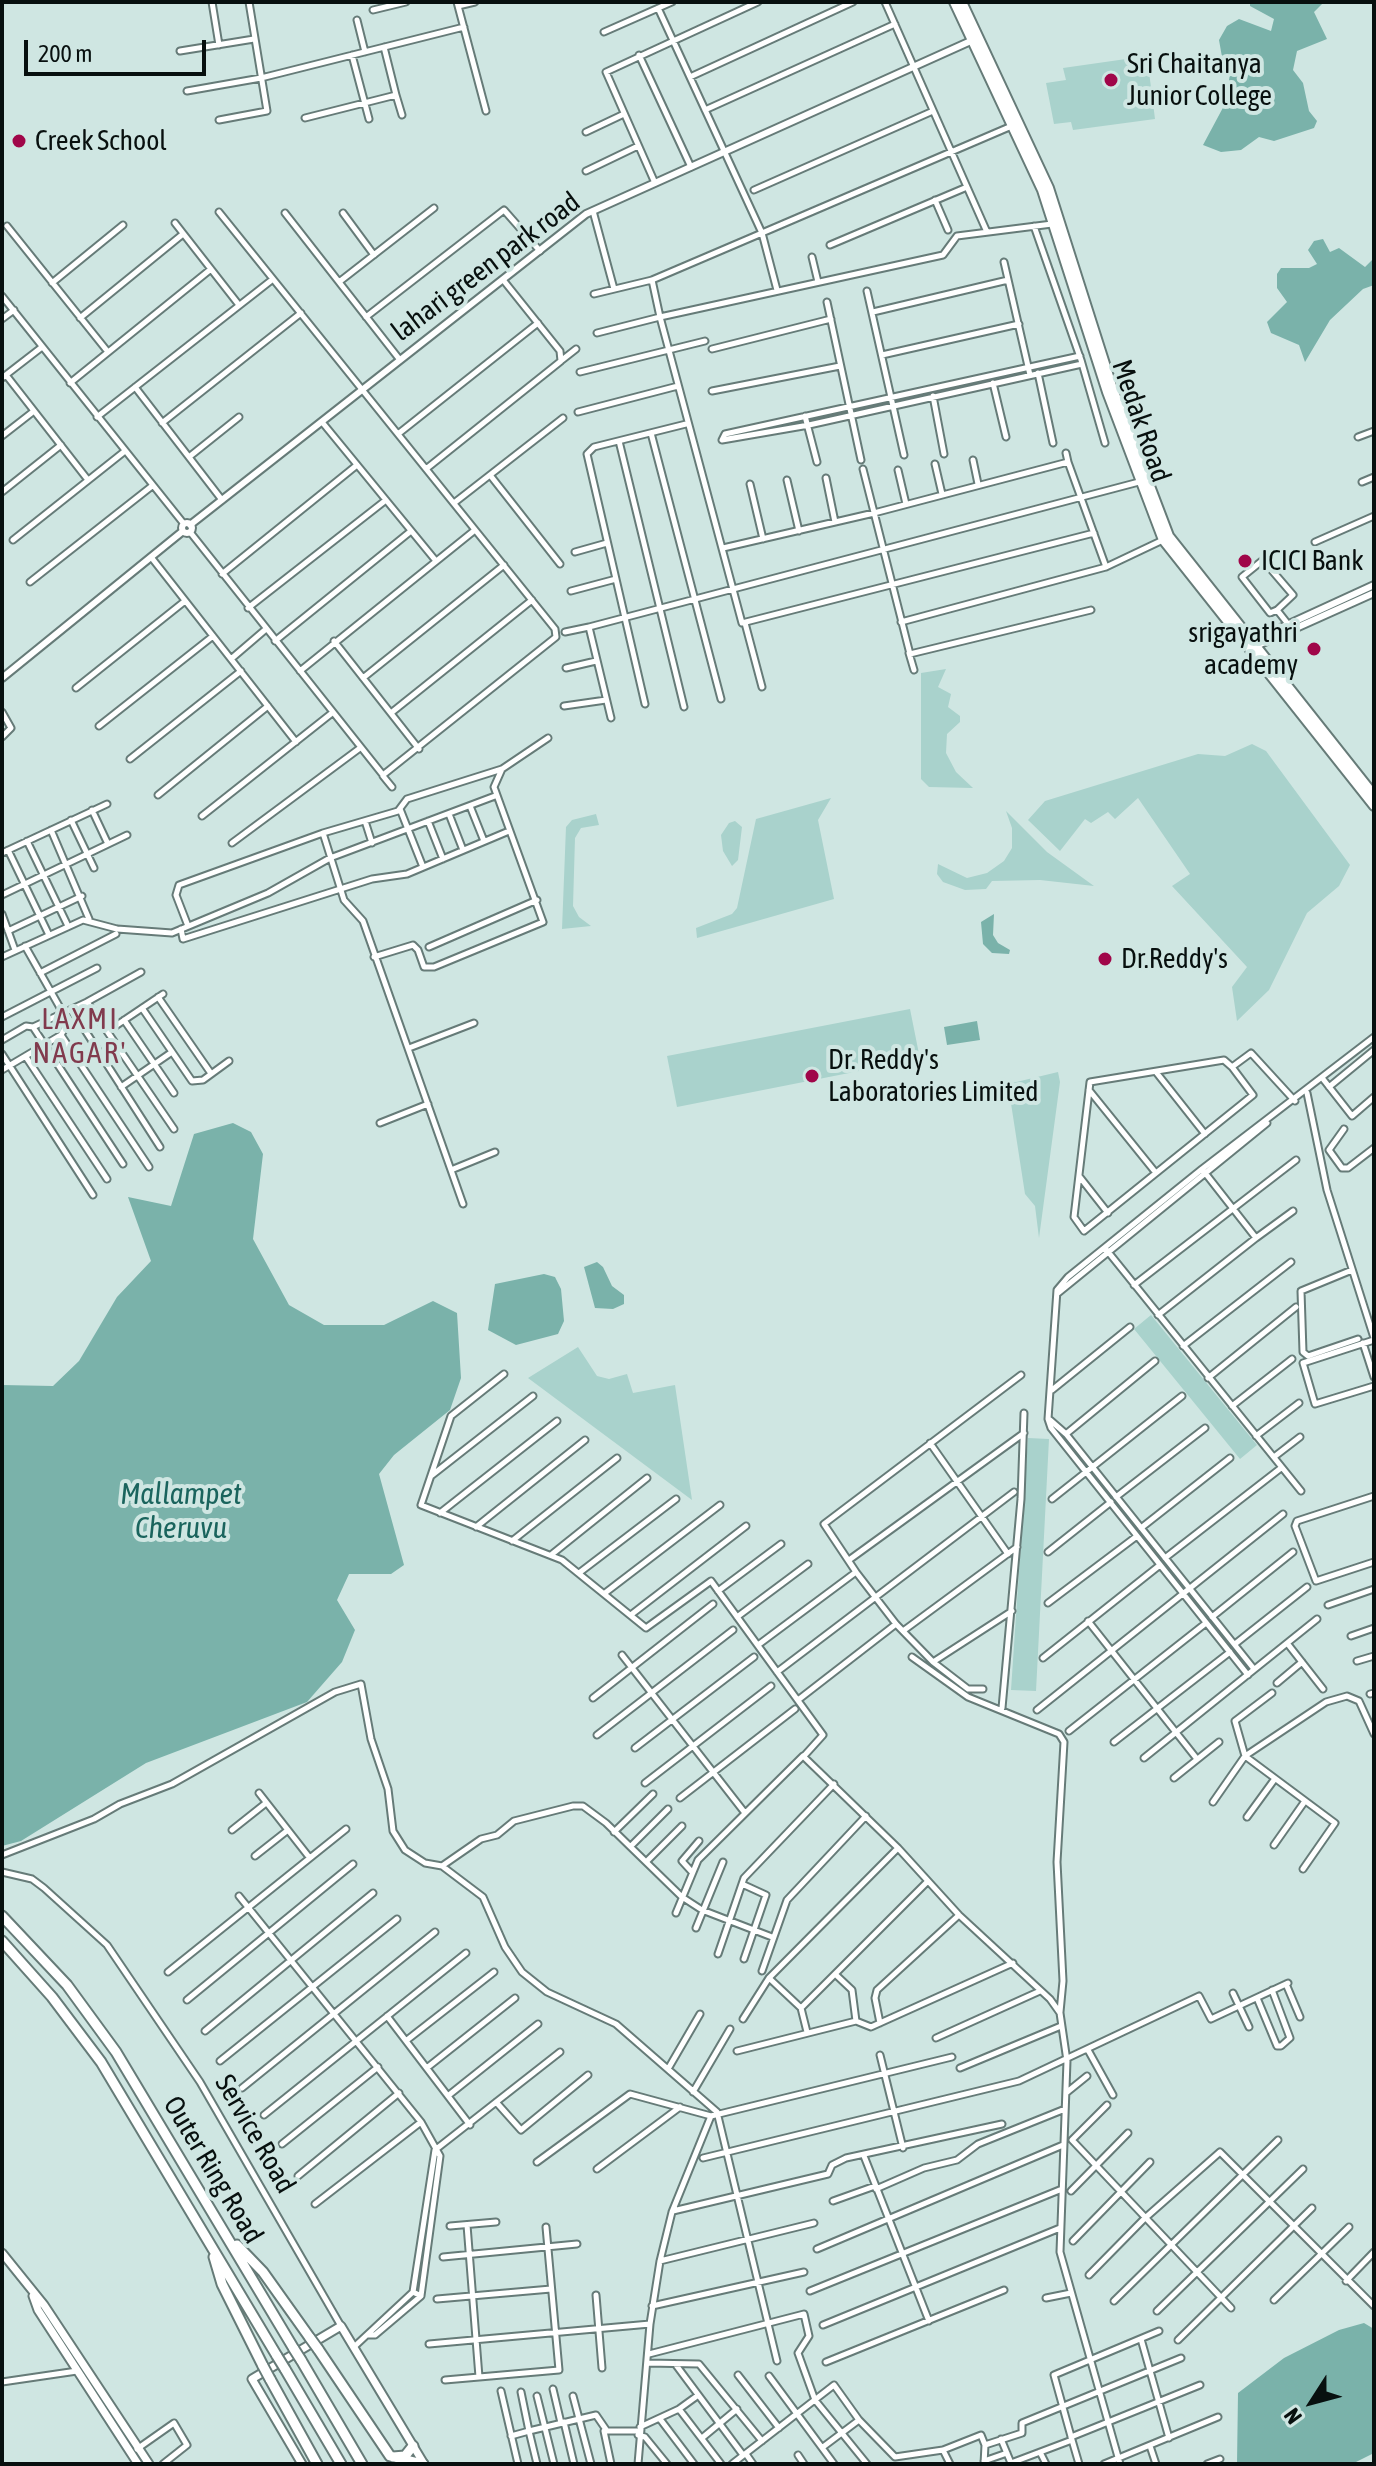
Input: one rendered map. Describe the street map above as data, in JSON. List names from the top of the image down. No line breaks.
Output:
{"streets":{"highway":["Outer Ring Road"],"main road":["Medak Road","Service Road"],"street":["lahari green park road"]},"crossings":[["lahari green park road","Medak Road"]],"districts":["LAXMI NAGAR'"],"water":["Mallampet Cheruvu"],"places":["Sri Chaitanya Junior College","Creek School","ICICI Bank","srigayathri academy","Dr.Reddy's","Dr. Reddy's Laboratories Limited"],"scale_bar":"200 m","north":"bottom left"}
